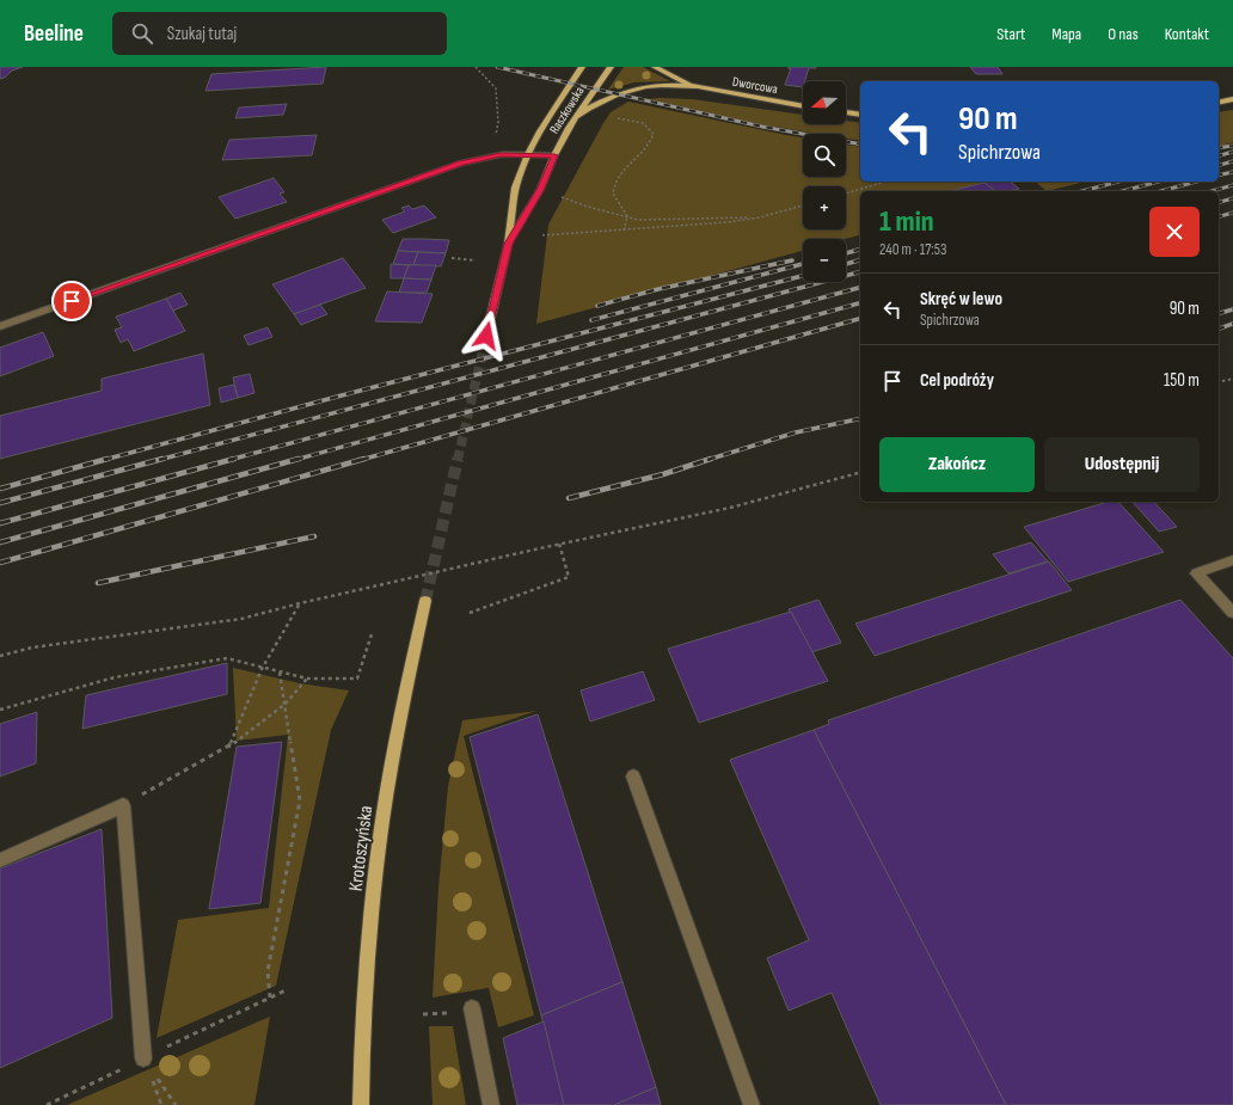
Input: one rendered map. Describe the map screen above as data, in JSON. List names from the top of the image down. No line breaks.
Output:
{"streets":{"main road":["Dworcowa","Raszkowska","Krotoszyńska"]},"crossings":[["Dworcowa","Raszkowska"]],"north":"left","page":{"header":"Beeline","search":"Szukaj tutaj","nav":["Start","Mapa","O nas","Kontakt"],"map_buttons":["+","−"],"turn":["90 m","Spichrzowa"],"heading":["1 min","240 m · 17:53"],"list":[{"name":"Skręć w lewo","note":"Spichrzowa","value":"90 m"},{"name":"Cel podróży","value":"150 m"}],"buttons":["Zakończ","Udostępnij"]}}
